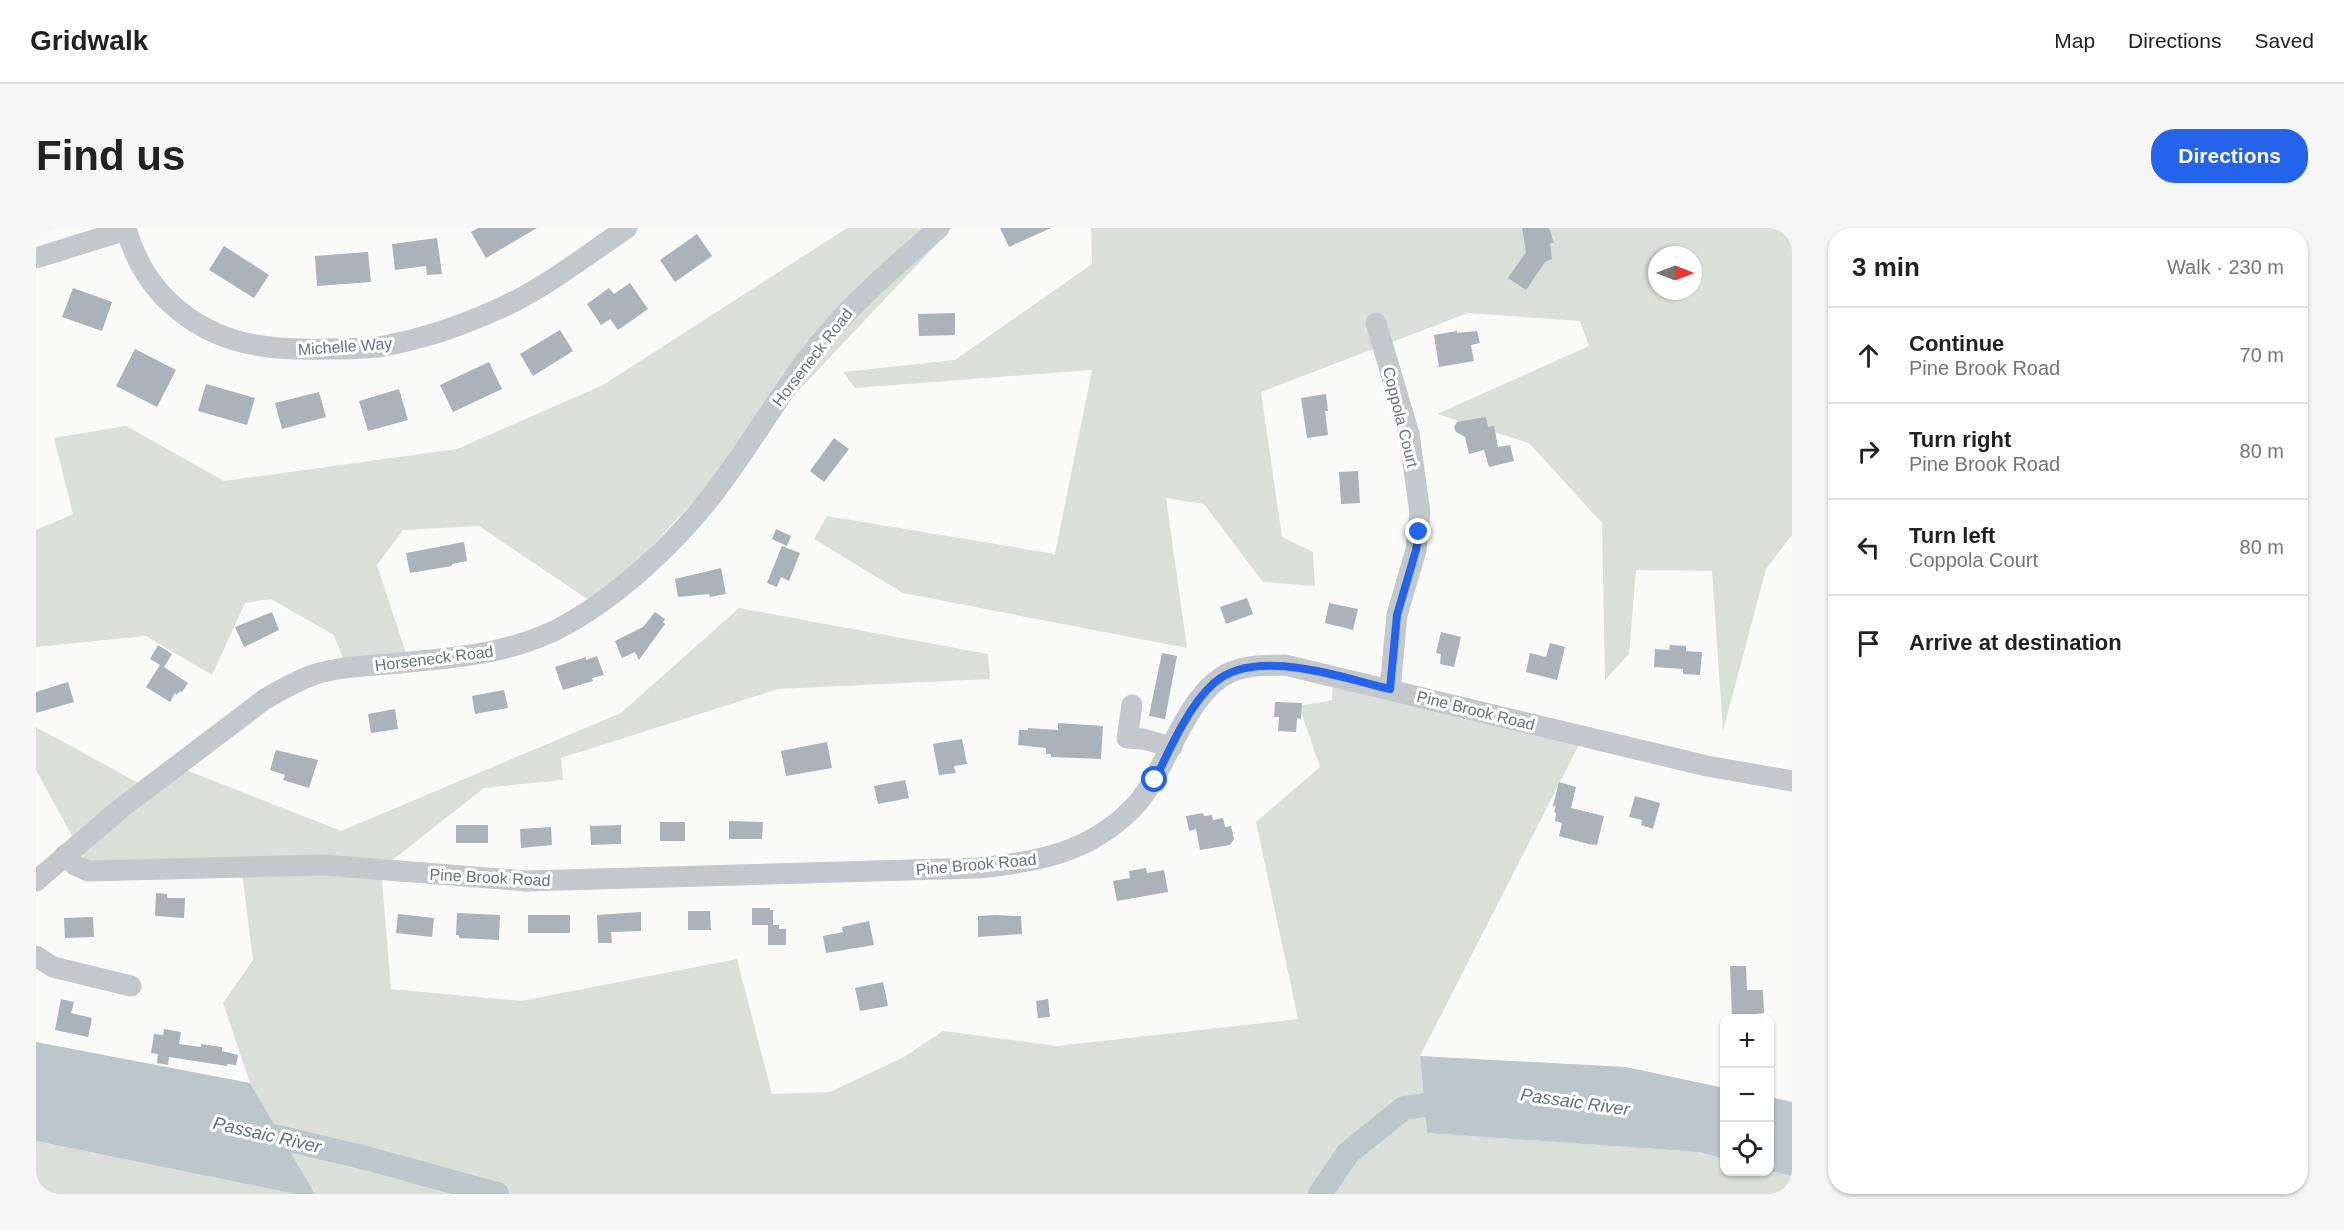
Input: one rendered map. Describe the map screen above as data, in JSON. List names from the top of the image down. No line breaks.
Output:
{"streets":{"street":["Michelle Way","Horseneck Road","Coppola Court","Pine Brook Road"]},"crossings":[["Horseneck Road","Pine Brook Road"],["Coppola Court","Pine Brook Road"]],"water":["Passaic River"],"north":"right","page":{"header":"Gridwalk","nav":["Map","Directions","Saved"],"buttons":"Directions","title":"Find us","heading":["3 min","Walk · 230 m"],"list":[["Continue","Pine Brook Road","70 m"],["Turn right","Pine Brook Road","80 m"],["Turn left","Coppola Court","80 m"],"Arrive at destination"],"map_buttons":["+","−"]}}
